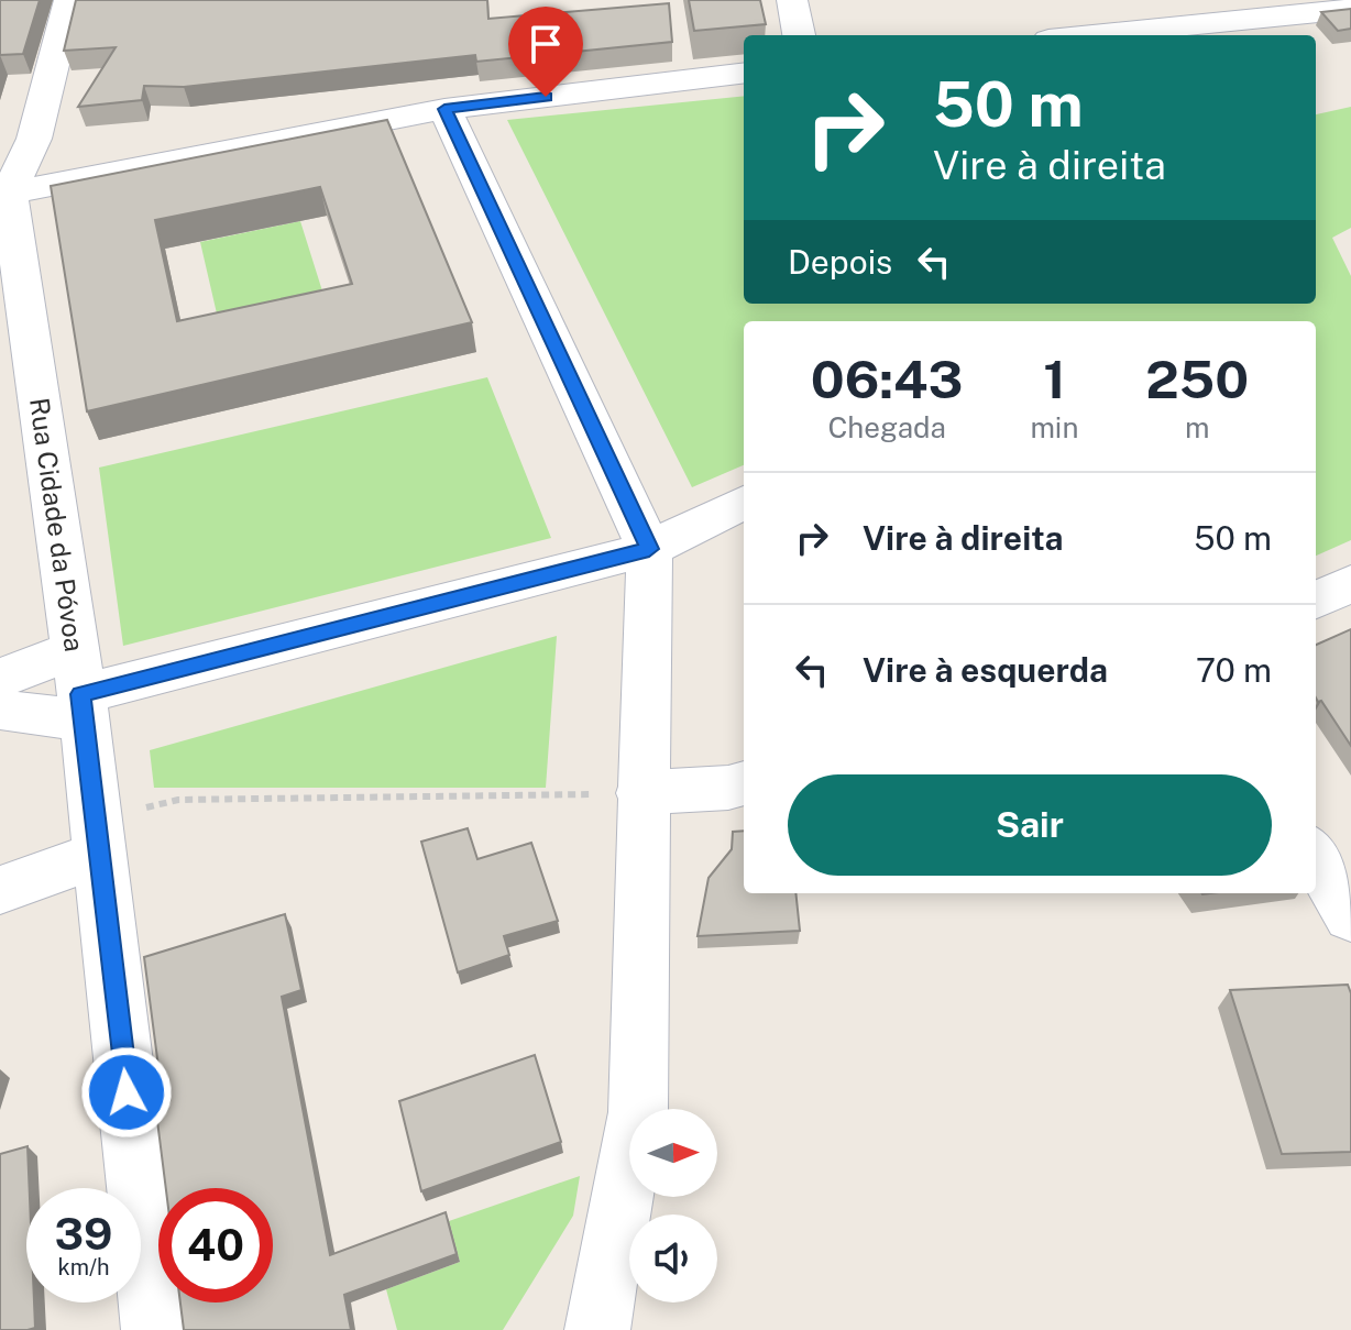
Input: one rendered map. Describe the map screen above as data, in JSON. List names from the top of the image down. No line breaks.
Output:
{"streets":{"street":["Rua Cidade da Póvoa"]},"north":"right","page":{"turn":["50 m","Vire à direita"],"then":"Depois","eta":["06:43","Chegada","1","min","250","m"],"list":[{"name":"Vire à direita","value":"50 m"},{"name":"Vire à esquerda","value":"70 m"}],"buttons":"Sair","speed":"39 km/h","limit":"40"}}
